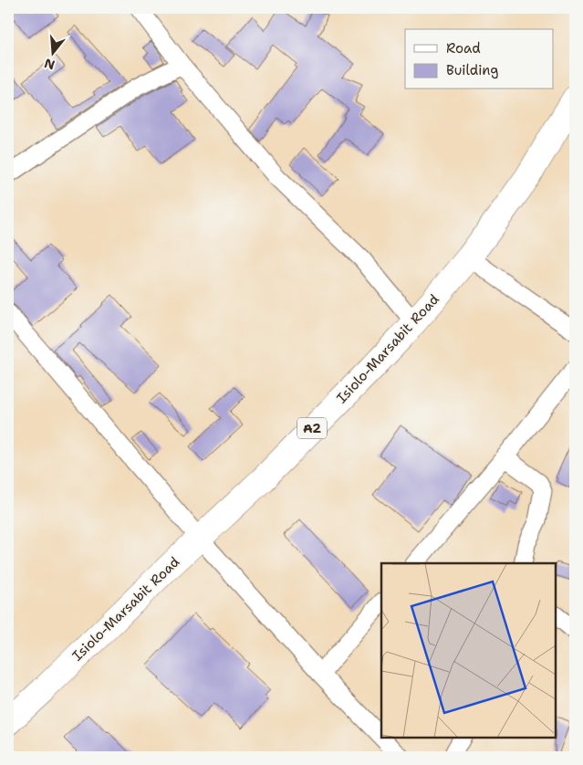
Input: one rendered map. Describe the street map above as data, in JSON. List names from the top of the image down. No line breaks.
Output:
{"streets":{"highway":["Isiolo-Marsabit Road","A2"]},"legend":["Road","Building"],"north":"bottom"}
